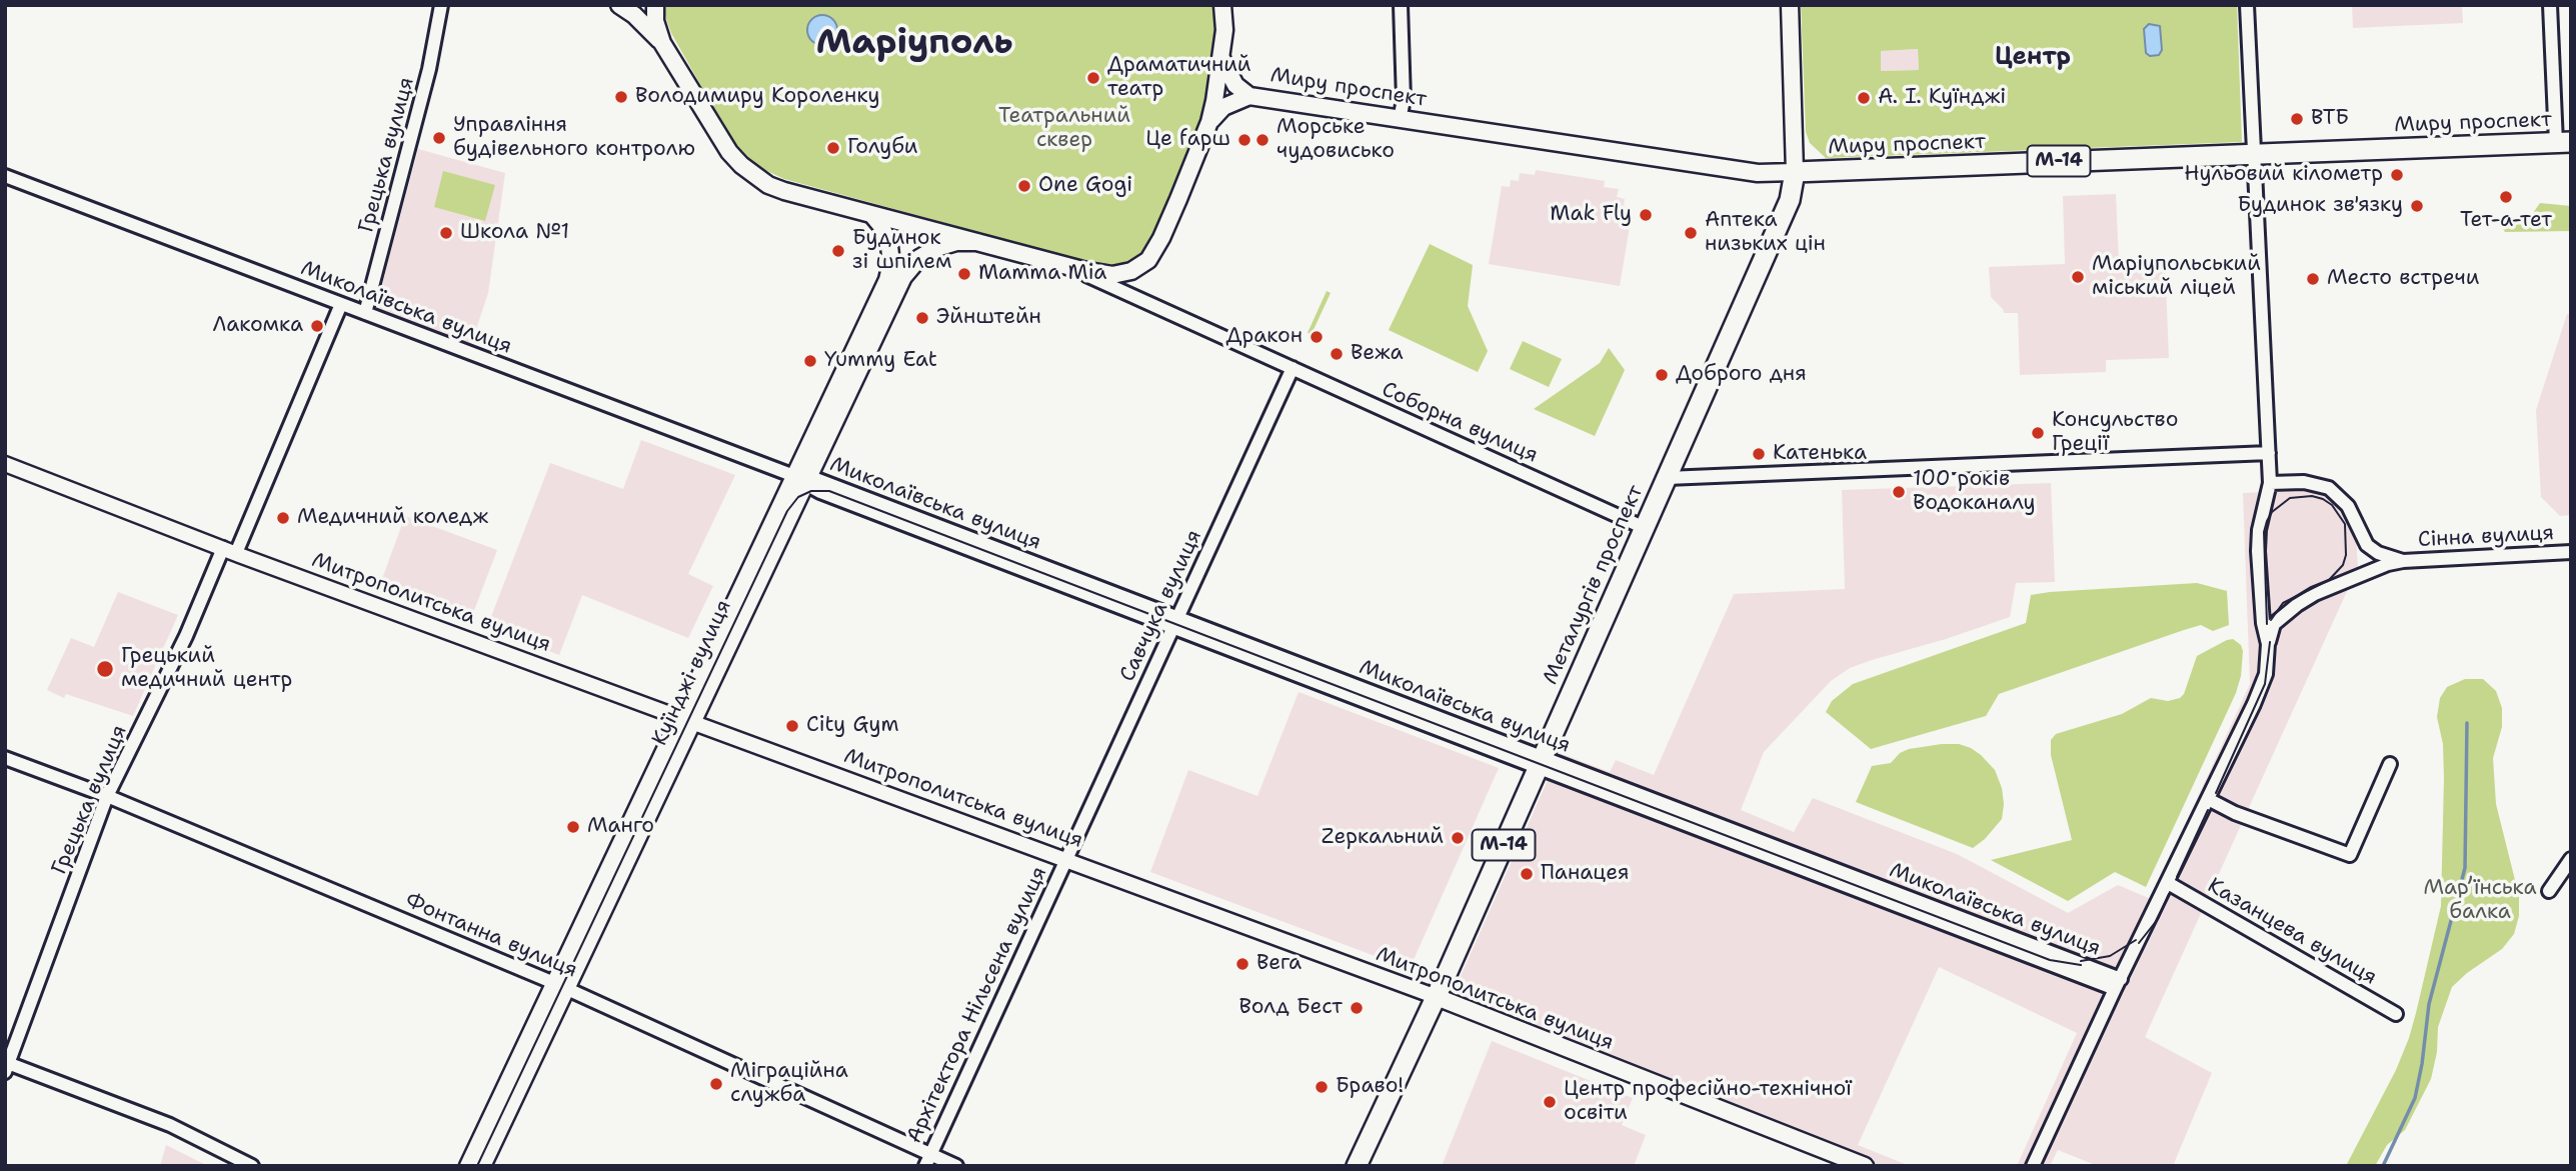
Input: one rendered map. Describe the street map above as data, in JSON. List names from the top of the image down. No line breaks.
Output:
{"streets":{"highway":["Миру проспект","М-14","Металургів проспект"],"main road":["Митрополитська вулиця","Куїнджі вулиця"],"street":["Грецька вулиця","Миколаївська вулиця","Соборна вулиця","Сінна вулиця","Савчука вулиця","Казанцева вулиця","Фонтанна вулиця","Архітектора Нільсена вулиця"]},"crossings":[["Миру проспект","Металургів проспект"],["Грецька вулиця","Миколаївська вулиця"],["Грецька вулиця","Митрополитська вулиця"],["Грецька вулиця","Фонтанна вулиця"],["Миколаївська вулиця","Металургів проспект"],["Миколаївська вулиця","Савчука вулиця"],["Миколаївська вулиця","Куїнджі вулиця"],["Соборна вулиця","Металургів проспект"],["Соборна вулиця","Савчука вулиця"],["Металургів проспект","Митрополитська вулиця"],["Митрополитська вулиця","Савчука вулиця"],["Митрополитська вулиця","Куїнджі вулиця"],["Митрополитська вулиця","Архітектора Нільсена вулиця"],["Савчука вулиця","Архітектора Нільсена вулиця"],["Куїнджі вулиця","Фонтанна вулиця"],["Фонтанна вулиця","Архітектора Нільсена вулиця"]],"districts":["Маріуполь","Центр"],"parks":["Театральний сквер","Мар’їнська балка"],"places":["Драматичний театр","Володимиру Короленку","А. І. Куїнджі","ВТБ","Управління будівельного контролю","Це fарш","Морське чудовисько","Голуби","Нульовий кілометр","One Gogi","Тет-а-тет","Будинок зв'язку","Mak Fly","Школа №1","Аптека низьких цін","Будинок зі шпілем","Mamma Mia","Маріупольський міський ліцей","Место встречи","Эйнштейн","Лакомка","Дракон","Вежа","Yummy Eat","Доброго дня","Консульство Греції","Катенька","100 років Водоканалу","Медичний коледж","Грецький медичний центр","City Gym","Манго","Zеркальний","Панацея","Вега","Волд Бест","Міграційна служба","Браво!","Центр професійно-технічної освіти"]}
